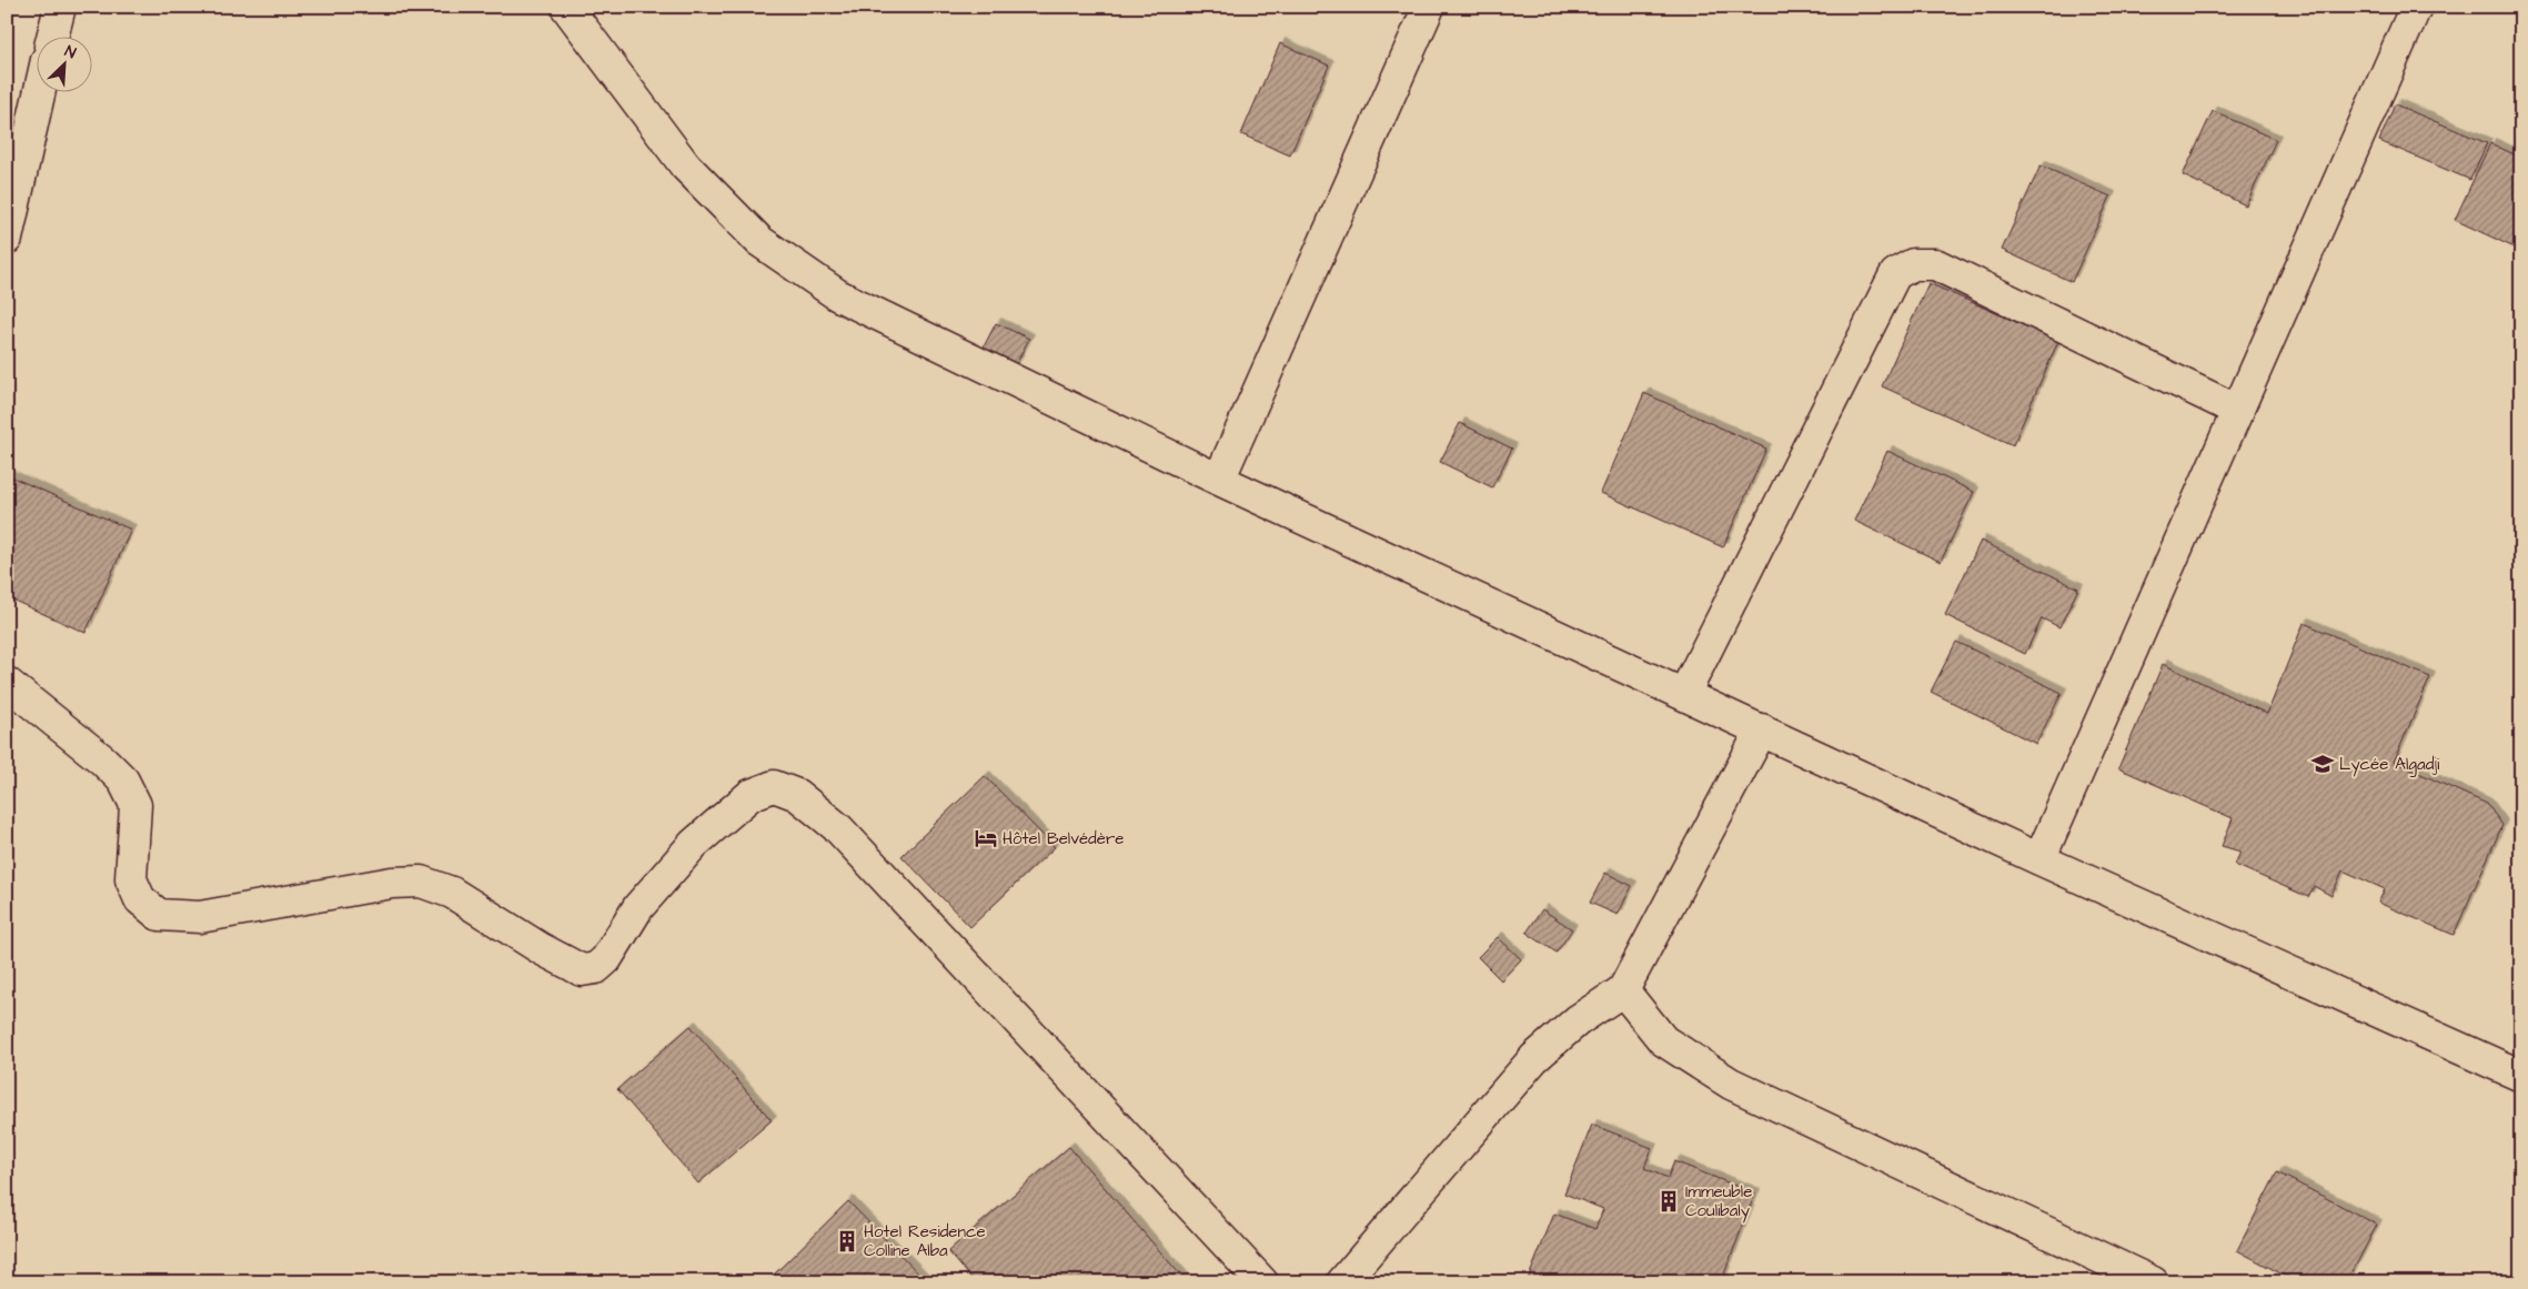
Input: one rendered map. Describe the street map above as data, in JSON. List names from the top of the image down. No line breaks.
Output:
{"places":{"school or university":["Lycée Algadji"],"hotel":["Hôtel Belvédère"],"building":["Immeuble Coulibaly","Hotel Residence Colline Alba"]},"north":"top right"}
